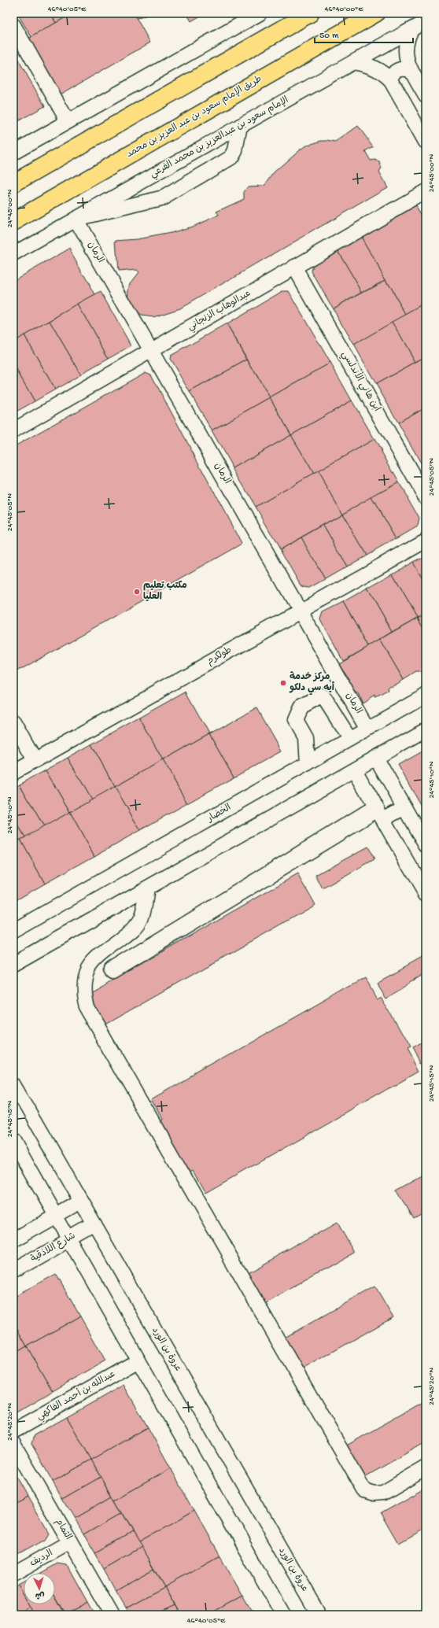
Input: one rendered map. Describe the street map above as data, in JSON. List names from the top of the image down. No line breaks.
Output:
{"streets":{"main road":["طريق الإمام سعود بن عبد العزيز بن محمد"],"street":["الإمام سعود بن عبدالعزيز بن محمد الفرعي","الرمان","عبدالوهاب الزنجاني","ابن هاني الأندلسي","طولكرم","الخضار","شارع اللاذقية","عروة بن الورد","عبدالله بن أحمد الفاكهي","التمام","الرديف"]},"crossings":[["الإمام سعود بن عبدالعزيز بن محمد الفرعي","الرمان"],["الرمان","عبدالوهاب الزنجاني"],["الرمان","طولكرم"],["الرمان","الخضار"],["عبدالوهاب الزنجاني","ابن هاني الأندلسي"],["شارع اللاذقية","عروة بن الورد"],["التمام","الرديف"]],"places":["مكتب تعليم العليا","مركز خدمة أيه سي دلكو"],"scale_bar":"50 m","north":"bottom","coordinates":["46°40'05\"E","46°40'00\"E","24°45'00\"N","24°45'05\"N","24°45'10\"N","24°45'15\"N","24°45'20\"N"]}
